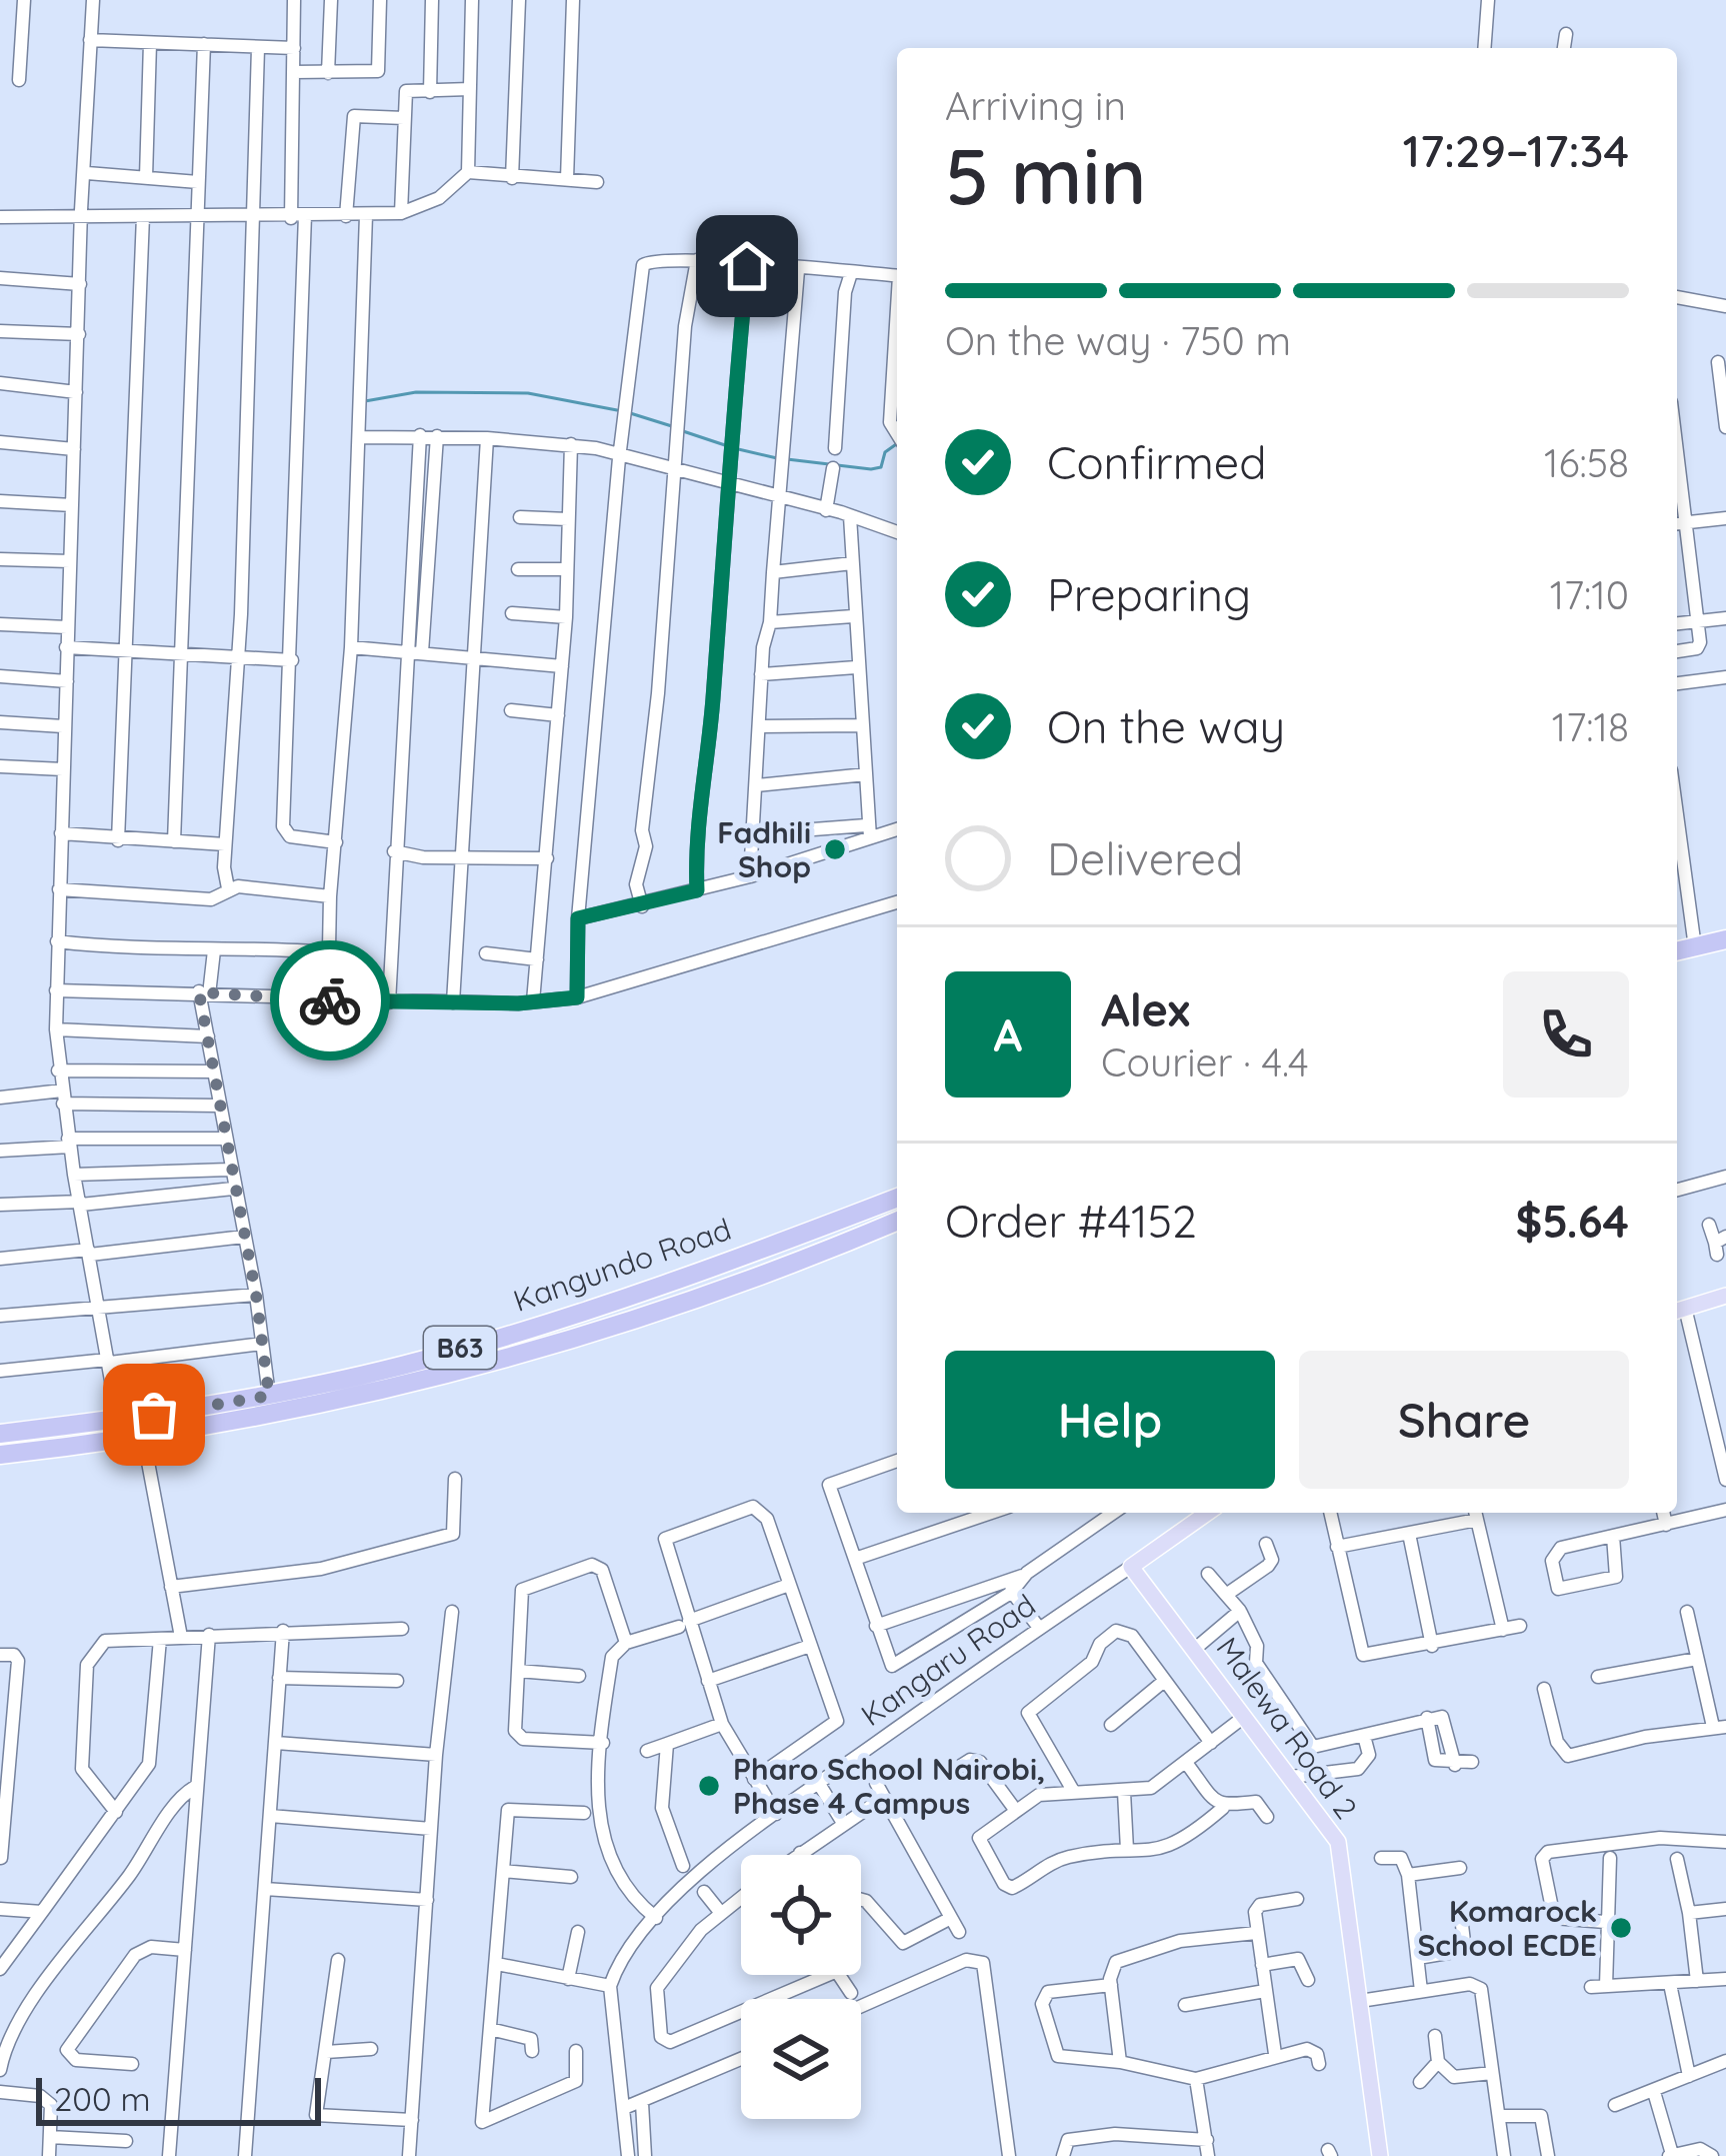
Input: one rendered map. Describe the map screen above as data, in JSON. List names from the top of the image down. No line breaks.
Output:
{"streets":{"highway":["Kangundo Road","B63"],"main road":["Kangaru Road","Malewa Road 2"]},"crossings":[["Kangaru Road","Malewa Road 2"]],"places":["Fadhili Shop","Pharo School Nairobi, Phase 4 Campus","Komarock School ECDE"],"scale_bar":"200 m","page":{"heading":["5 min","Arriving in","17:29–17:34"],"panel":["Alex","Courier · 4.4","Order #4152","$5.64"],"bar":"On the way · 750 m","list":[["Confirmed","16:58"],["Preparing","17:10"],["On the way","17:18"],"Delivered"],"round":"A","buttons":["Help","Share"],"scale":"200 m"}}
